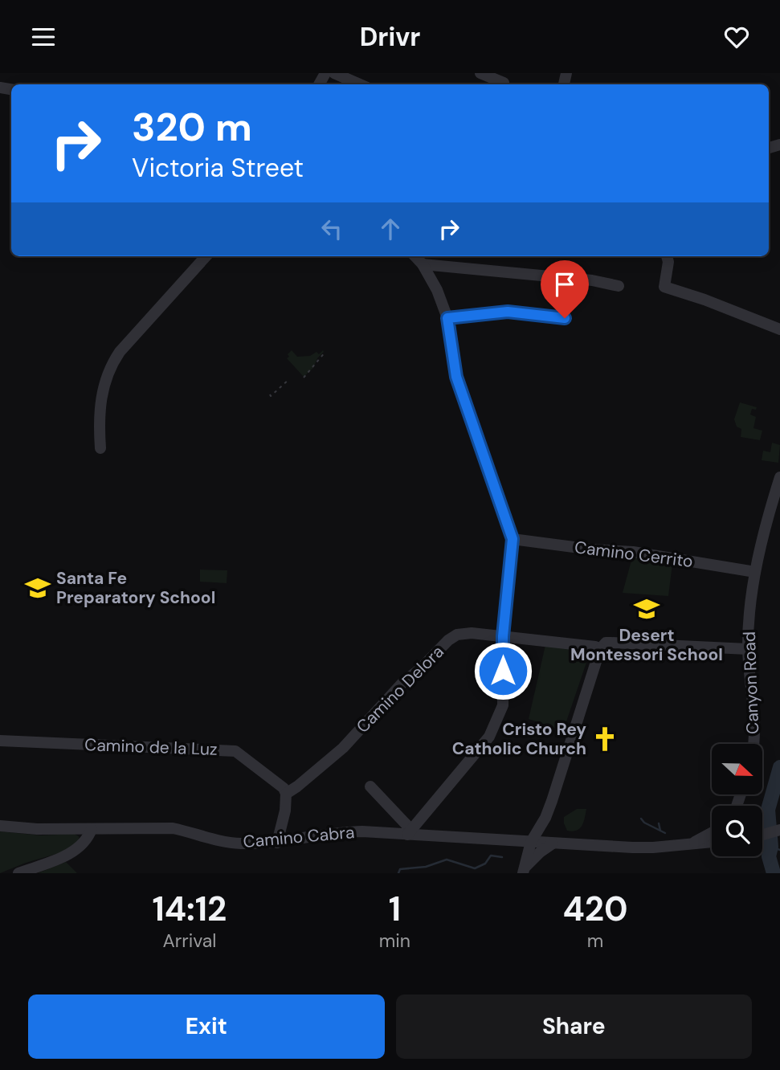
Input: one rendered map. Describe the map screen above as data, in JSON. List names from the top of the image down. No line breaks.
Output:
{"streets":{"street":["Camino Cerrito","Canyon Road","Camino Delora","Camino de la Luz","Camino Cabra"]},"crossings":[["Camino Cerrito","Canyon Road"],["Canyon Road","Camino Delora"],["Camino Delora","Camino de la Luz"]],"places":{"school or university":["Santa Fe Preparatory School","Desert Montessori School"],"church":["Cristo Rey Catholic Church"]},"north":"right","page":{"header":"Drivr","turn":["320 m","Victoria Street"],"eta":["14:12","Arrival","1","min","420","m"],"buttons":["Exit","Share"]}}
